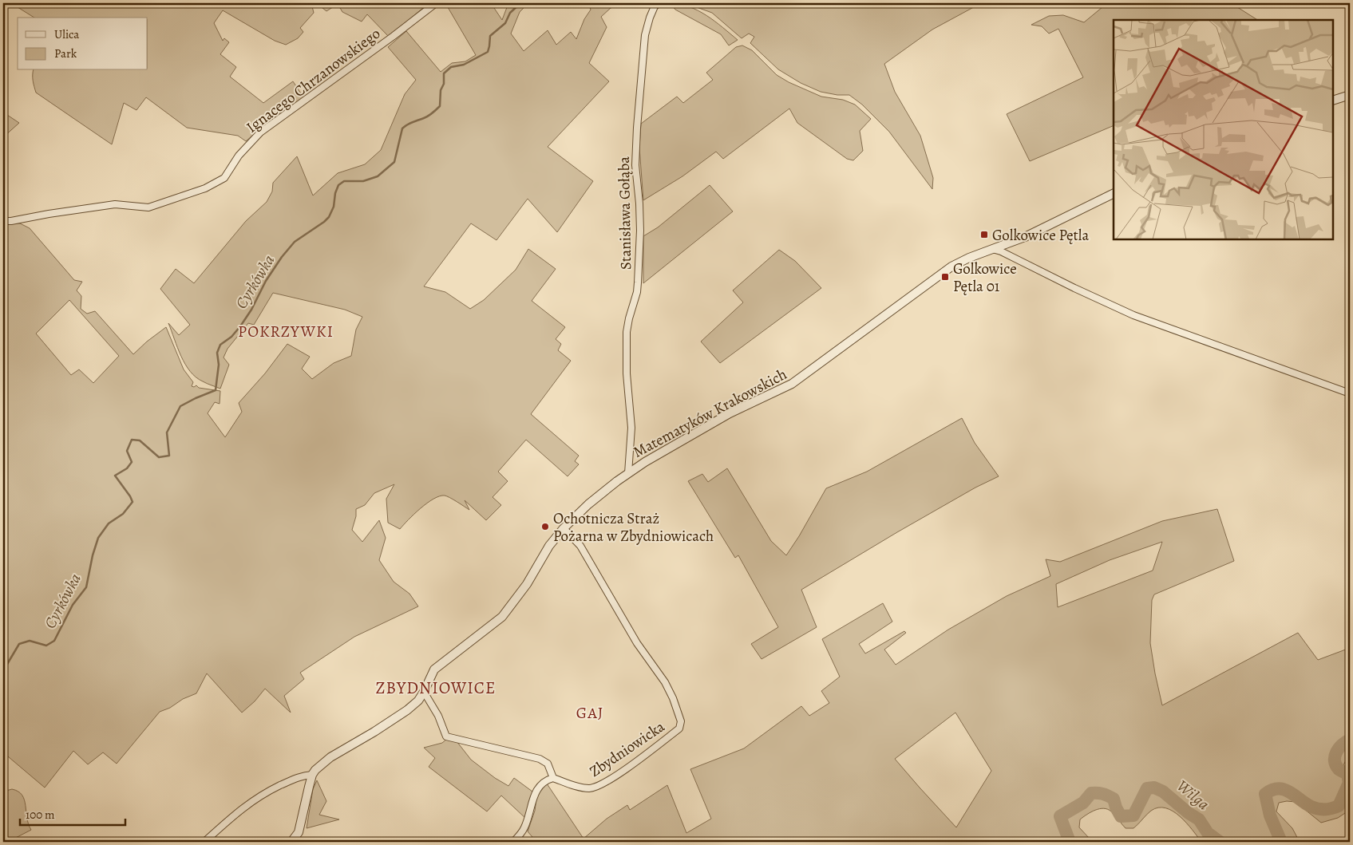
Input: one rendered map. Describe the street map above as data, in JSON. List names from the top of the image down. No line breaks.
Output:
{"streets":{"street":["Ignacego Chrzanowskiego","Stanisława Gołąba","Matematyków Krakowskich","Zbydniowicka"]},"crossings":[["Stanisława Gołąba","Matematyków Krakowskich"],["Matematyków Krakowskich","Zbydniowicka"]],"districts":["POKRZYWKI","ZBYDNIOWICE","GAJ"],"water":["Cyrkówka","Wilga"],"places":{"transit":["Golkowice Pętla","Golkowice Pętla 01"],"other":["Ochotnicza Straż Pożarna w Zbydniowicach"]},"legend":["Ulica","Park"],"scale_bar":"100 m"}
